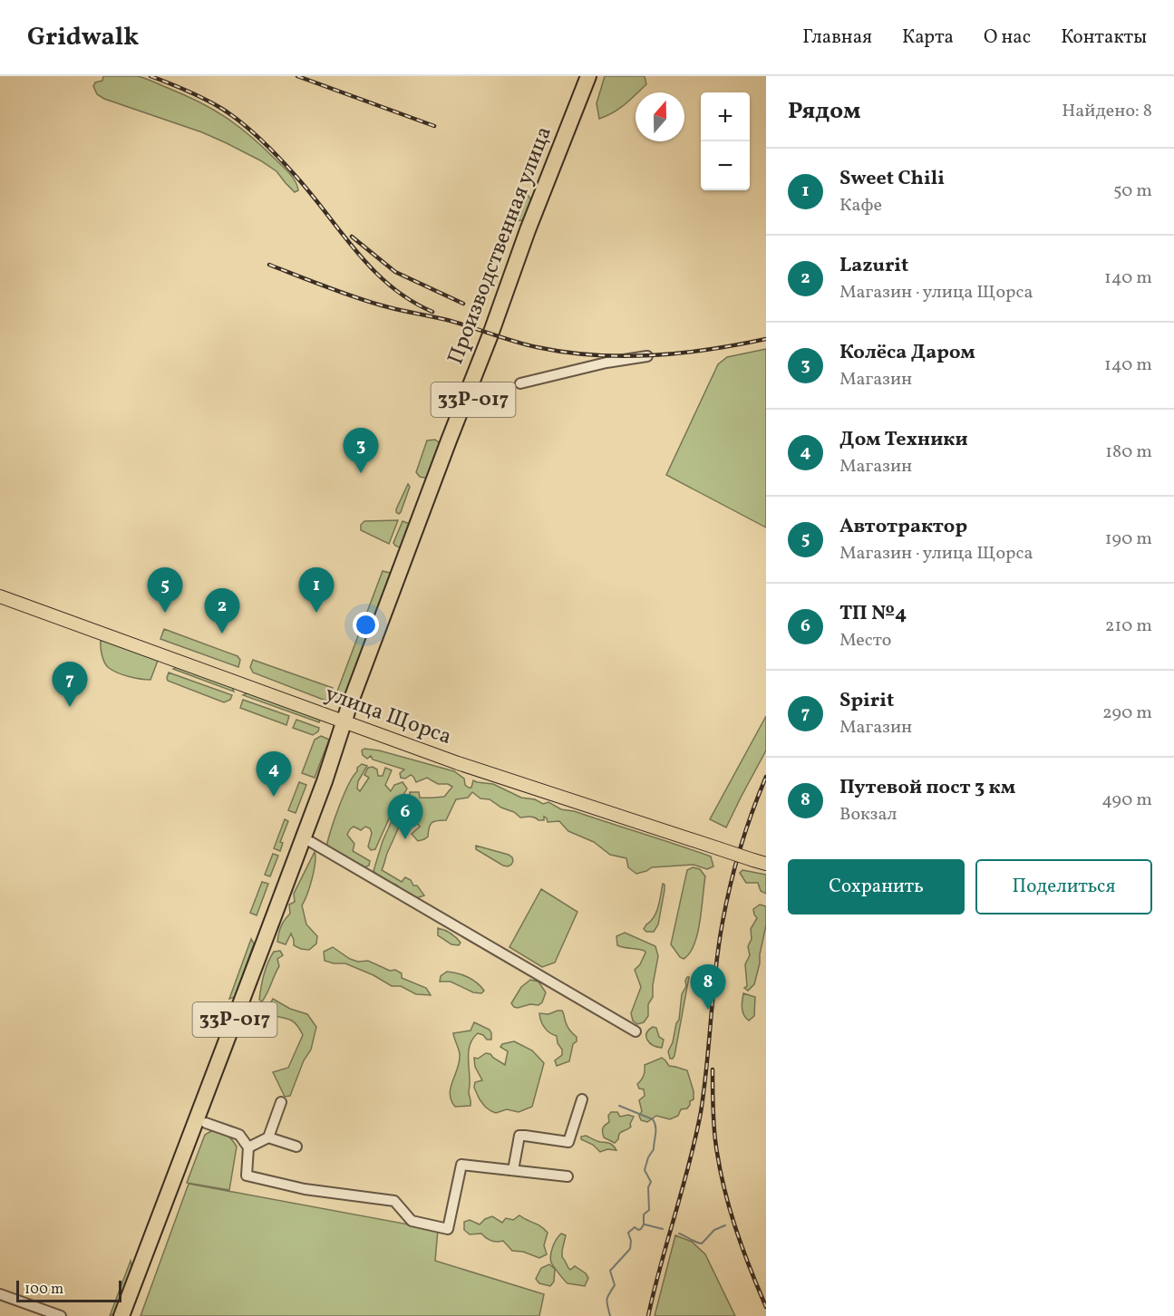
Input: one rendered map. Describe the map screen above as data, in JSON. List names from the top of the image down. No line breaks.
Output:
{"streets":{"highway":["Производственная улица","33Р-017"],"main road":["улица Щорса"]},"crossings":[["Производственная улица","улица Щорса"]],"scale_bar":"100 m","north":"top","page":{"header":"Gridwalk","nav":["Главная","Карта","О нас","Контакты"],"heading":["Рядом","Найдено: 8"],"map_buttons":["+","−"],"list":[{"mark":"1","name":"Sweet Chili","note":"Кафе","value":"50 m"},{"mark":"2","name":"Lazurit","note":"Магазин · улица Щорса","value":"140 m"},{"mark":"3","name":"Колёса Даром","note":"Магазин","value":"140 m"},{"mark":"4","name":"Дом Техники","note":"Магазин","value":"180 m"},{"mark":"5","name":"Автотрактор","note":"Магазин · улица Щорса","value":"190 m"},{"mark":"6","name":"ТП №4","note":"Место","value":"210 m"},{"mark":"7","name":"Spirit","note":"Магазин","value":"290 m"},{"mark":"8","name":"Путевой пост 3 км","note":"Вокзал","value":"490 m"}],"pins":["3","1","5","2","7","4","6","8"],"buttons":["Сохранить","Поделиться"],"scale":"100 m"}}
